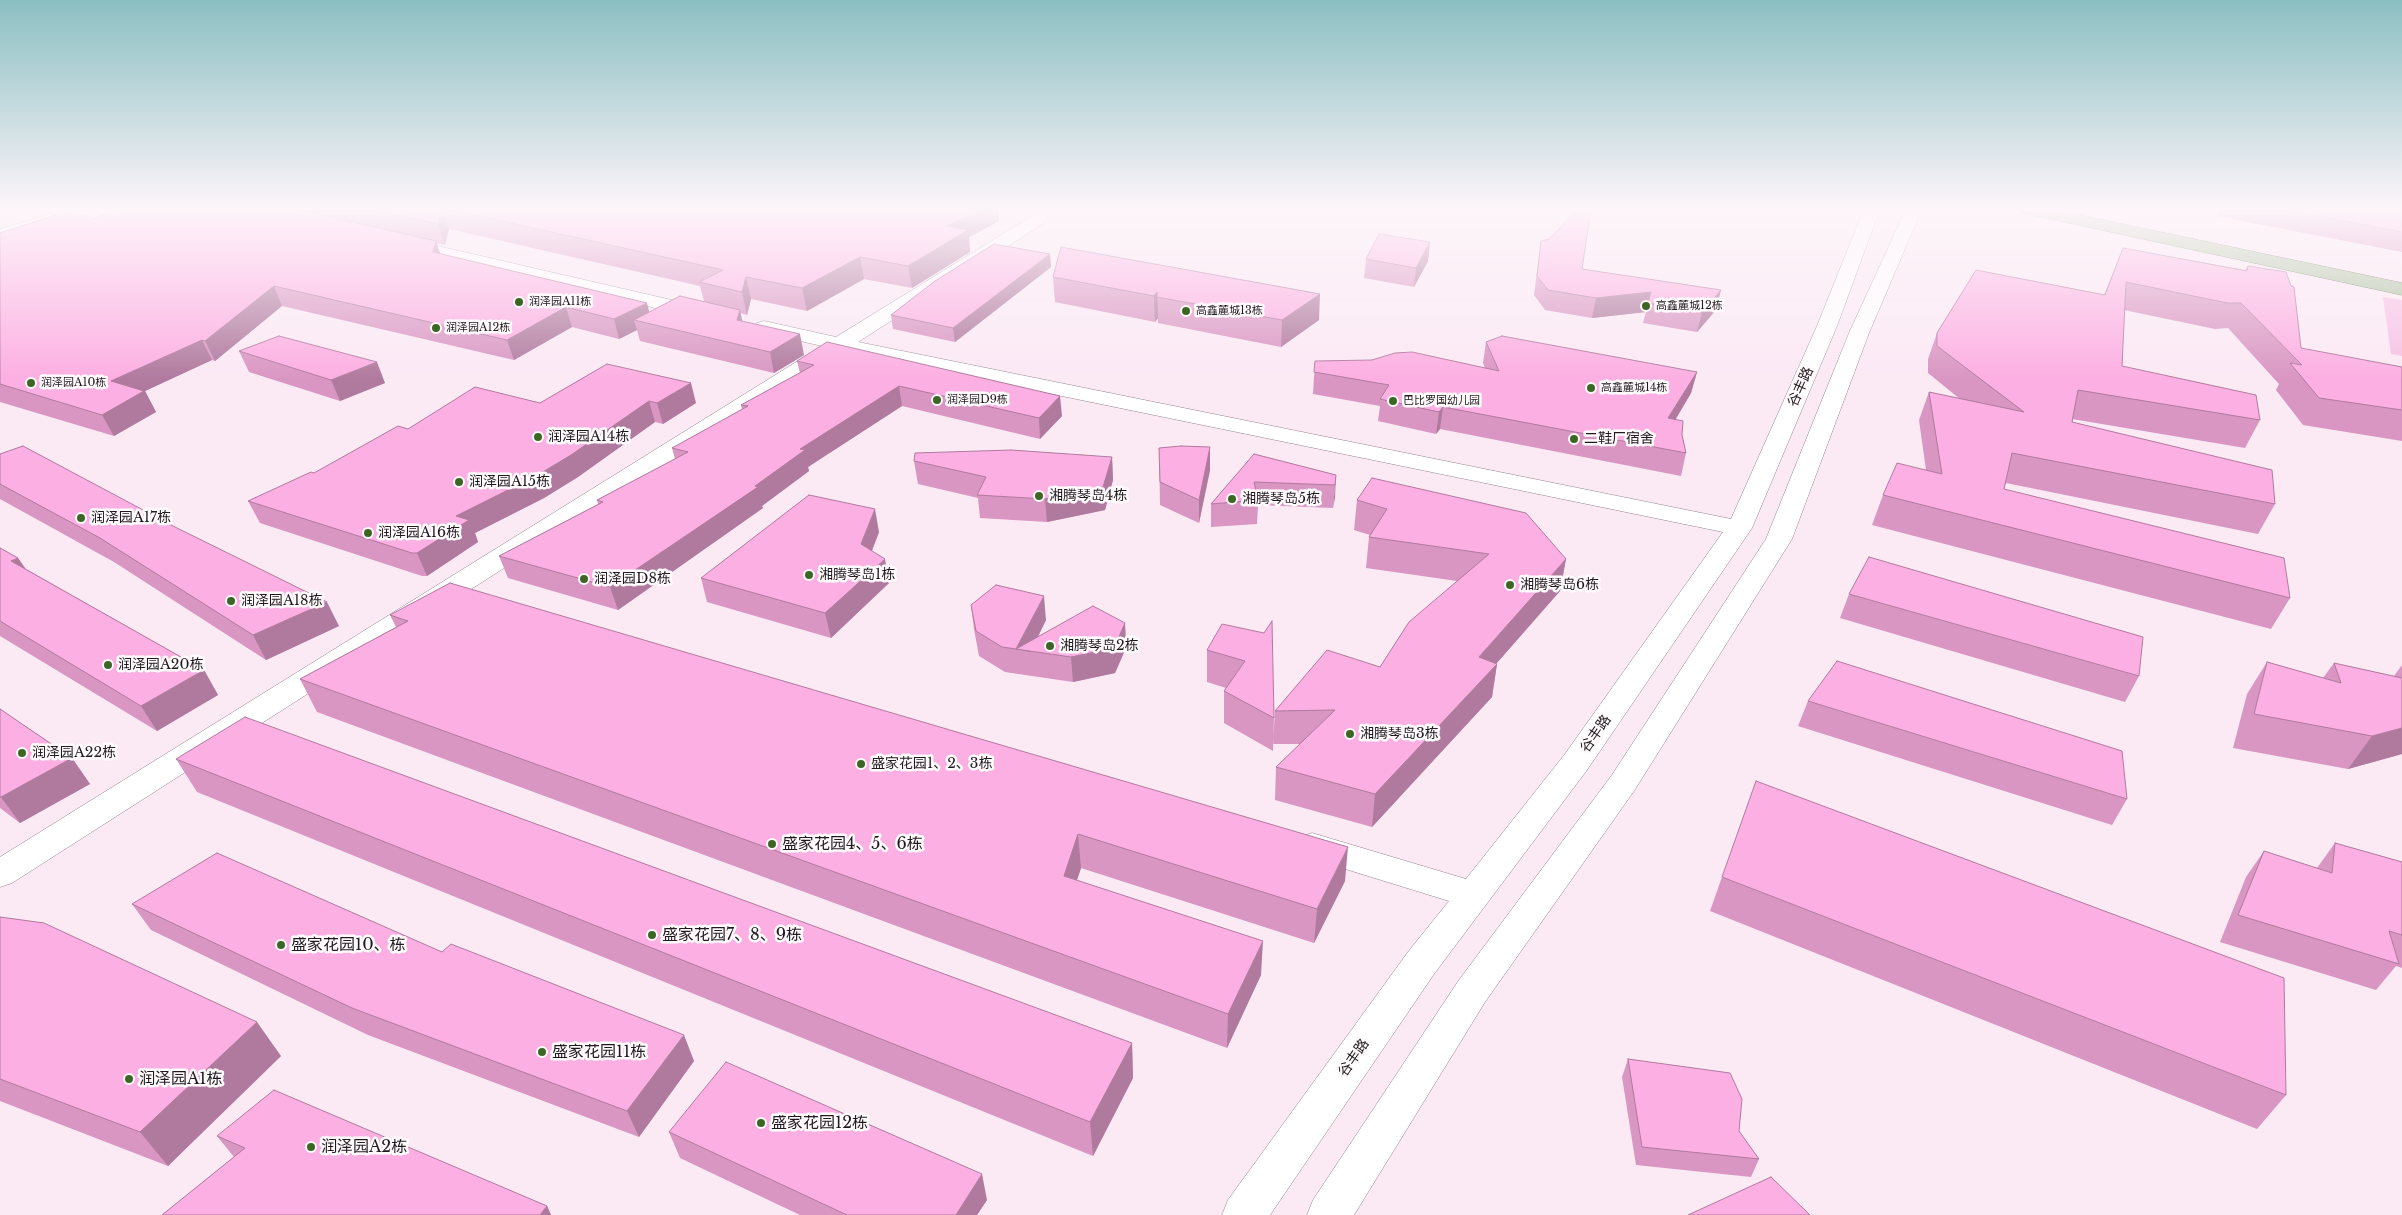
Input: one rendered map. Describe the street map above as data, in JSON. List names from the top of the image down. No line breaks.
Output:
{"streets":{"street":["谷丰路"]},"places":["润泽园A11栋","高鑫麓城12栋","高鑫麓城13栋","润泽园A12栋","润泽园A10栋","高鑫麓城14栋","润泽园D9栋","巴比罗国幼儿园","润泽园A14栋","二鞋厂宿舍","润泽园A15栋","湘腾琴岛4栋","湘腾琴岛5栋","润泽园A17栋","润泽园A16栋","湘腾琴岛1栋","润泽园D8栋","湘腾琴岛6栋","润泽园A18栋","湘腾琴岛2栋","润泽园A20栋","湘腾琴岛3栋","润泽园A22栋","盛家花园1、2、3栋","盛家花园4、5、6栋","盛家花园7、8、9栋","盛家花园10、栋","盛家花园11栋","润泽园A1栋","盛家花园12栋","润泽园A2栋"]}
